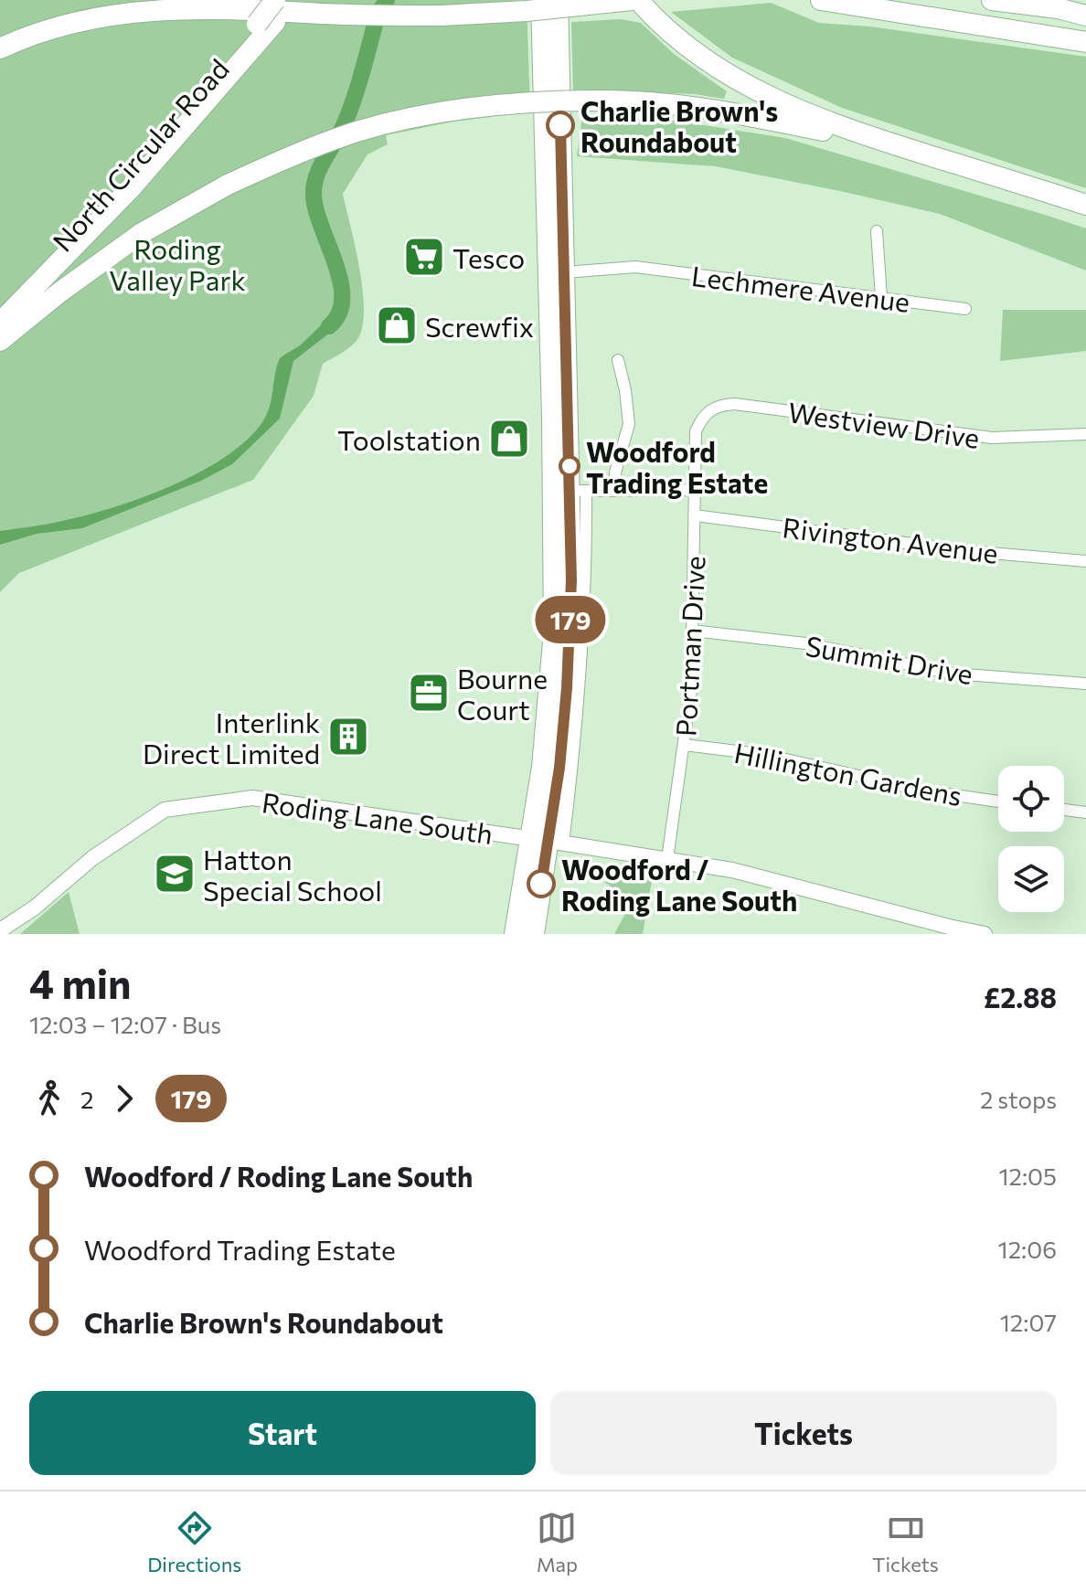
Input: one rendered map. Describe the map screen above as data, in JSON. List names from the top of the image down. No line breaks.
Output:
{"streets":{"highway":["North Circular Road"],"street":["Lechmere Avenue","Westview Drive","Rivington Avenue","Portman Drive","Summit Drive","Hillington Gardens","Roding Lane South"]},"crossings":[["Westview Drive","Portman Drive"],["Rivington Avenue","Portman Drive"],["Portman Drive","Summit Drive"],["Portman Drive","Hillington Gardens"],["Portman Drive","Roding Lane South"]],"parks":["Roding Valley Park"],"places":{"other":["Charlie Brown's Roundabout","Woodford Trading Estate","Woodford / Roding Lane South"],"supermarket":["Tesco"],"shop":["Screwfix","Toolstation"],"office":["Bourne Court"],"building":["Interlink Direct Limited"],"school or university":["Hatton Special School"]},"lines":["bus line 179"],"page":{"on_map":"179","heading":["4 min","12:03 – 12:07 · Bus","£2.88"],"legs":["2","179","2 stops"],"list":[{"name":"Woodford / Roding Lane South","value":"12:05"},{"name":"Woodford Trading Estate","value":"12:06"},{"name":"Charlie Brown's Roundabout","value":"12:07"}],"buttons":["Start","Tickets"],"tabs":["Directions","Map","Tickets"]}}
